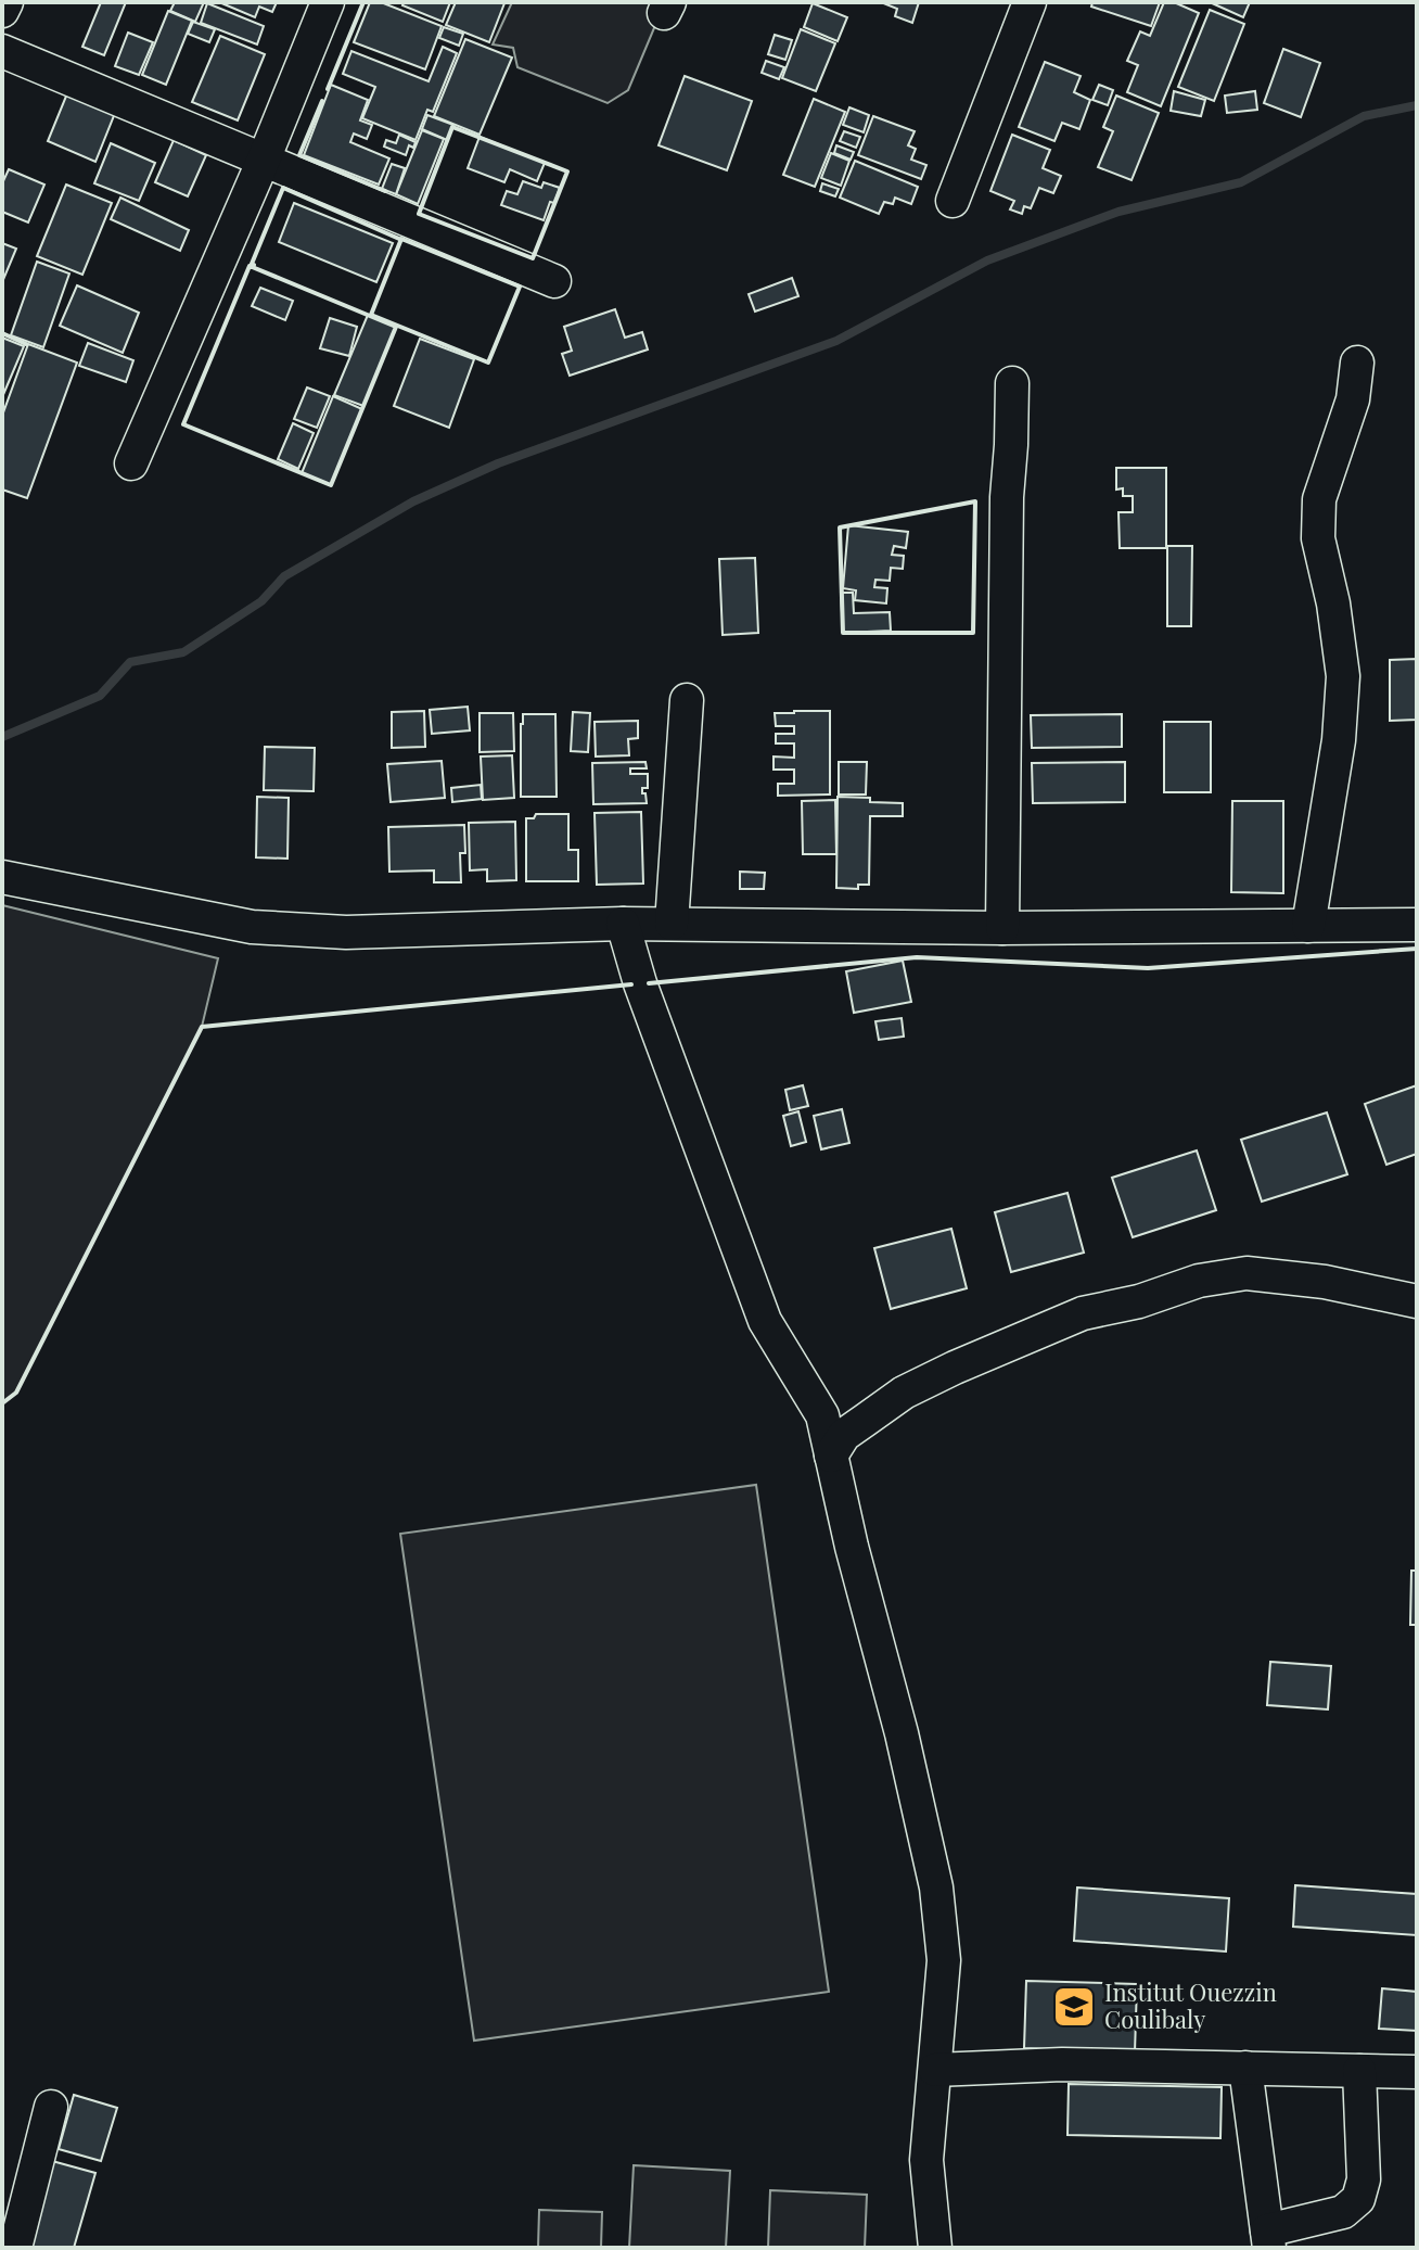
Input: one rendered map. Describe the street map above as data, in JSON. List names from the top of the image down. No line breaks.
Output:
{"places":{"school or university":["Institut Ouezzin Coulibaly"]}}
